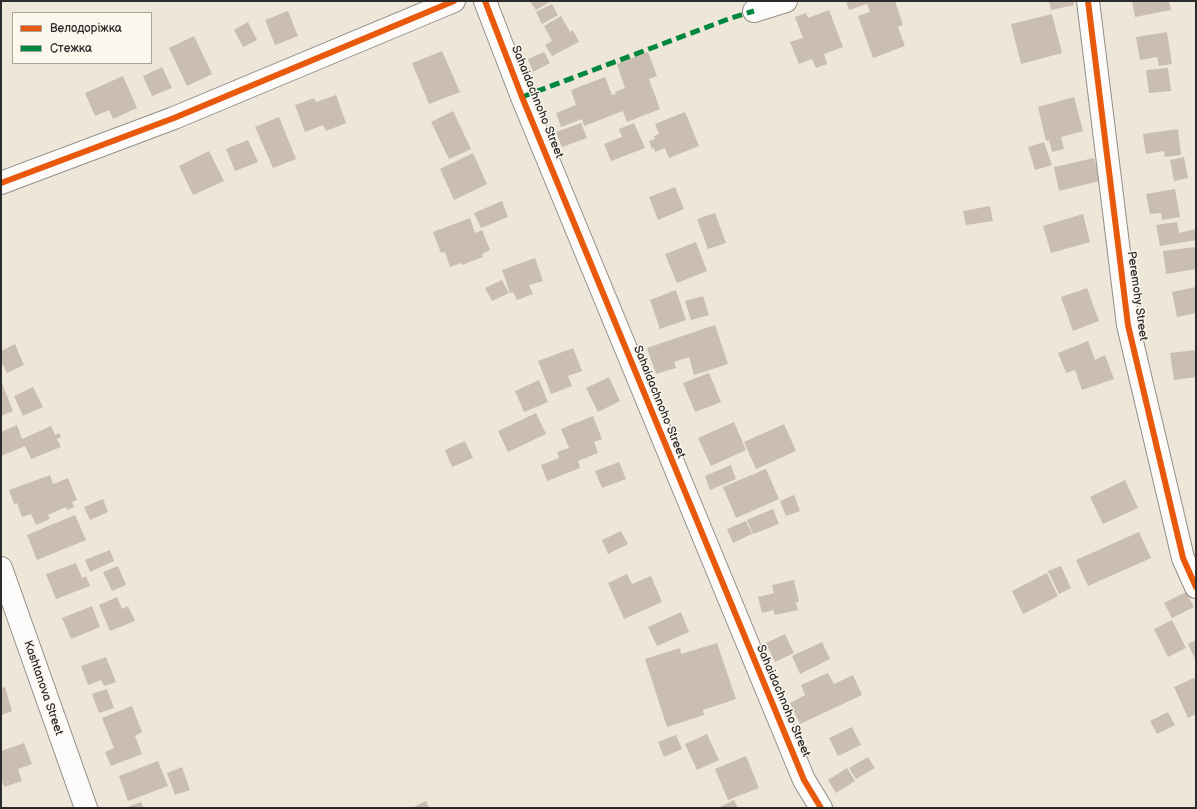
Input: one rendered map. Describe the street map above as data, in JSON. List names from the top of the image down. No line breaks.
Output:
{"streets":{"street":["Sahaidachnoho Street","Peremohy Street","Kashtanova Street"]},"legend":["Велодоріжка","Стежка"]}
